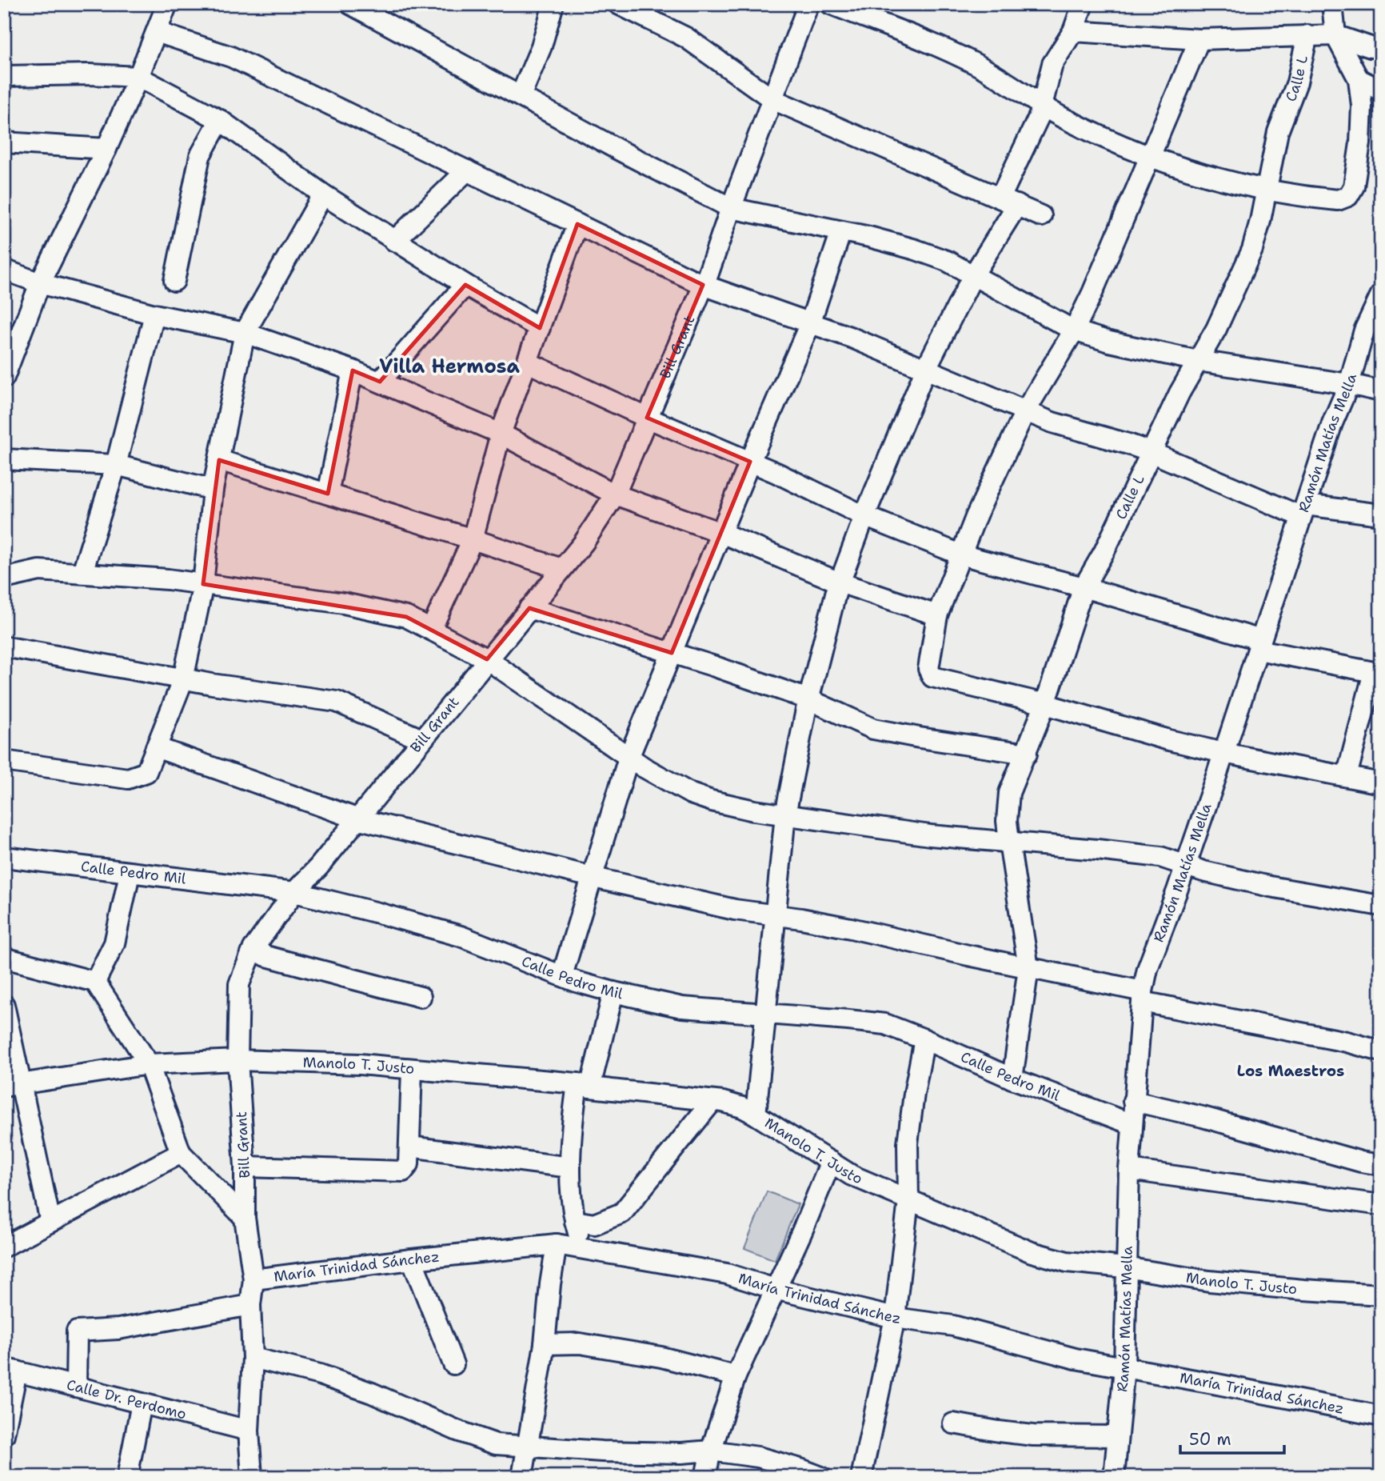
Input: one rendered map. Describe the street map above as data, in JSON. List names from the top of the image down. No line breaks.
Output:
{"streets":{"street":["Calle L","Bill Grant","Ramón Matías Mella","Calle Pedro Mil","Manolo T. Justo","María Trinidad Sánchez","Calle Dr. Perdomo"]},"crossings":[["Calle L","Calle Pedro Mil"],["Bill Grant","Calle Pedro Mil"],["Bill Grant","Manolo T. Justo"],["Bill Grant","María Trinidad Sánchez"],["Bill Grant","Calle Dr. Perdomo"],["Ramón Matías Mella","Calle Pedro Mil"],["Ramón Matías Mella","Manolo T. Justo"],["Ramón Matías Mella","María Trinidad Sánchez"]],"districts":["Villa Hermosa","Los Maestros"],"scale_bar":"50 m"}
